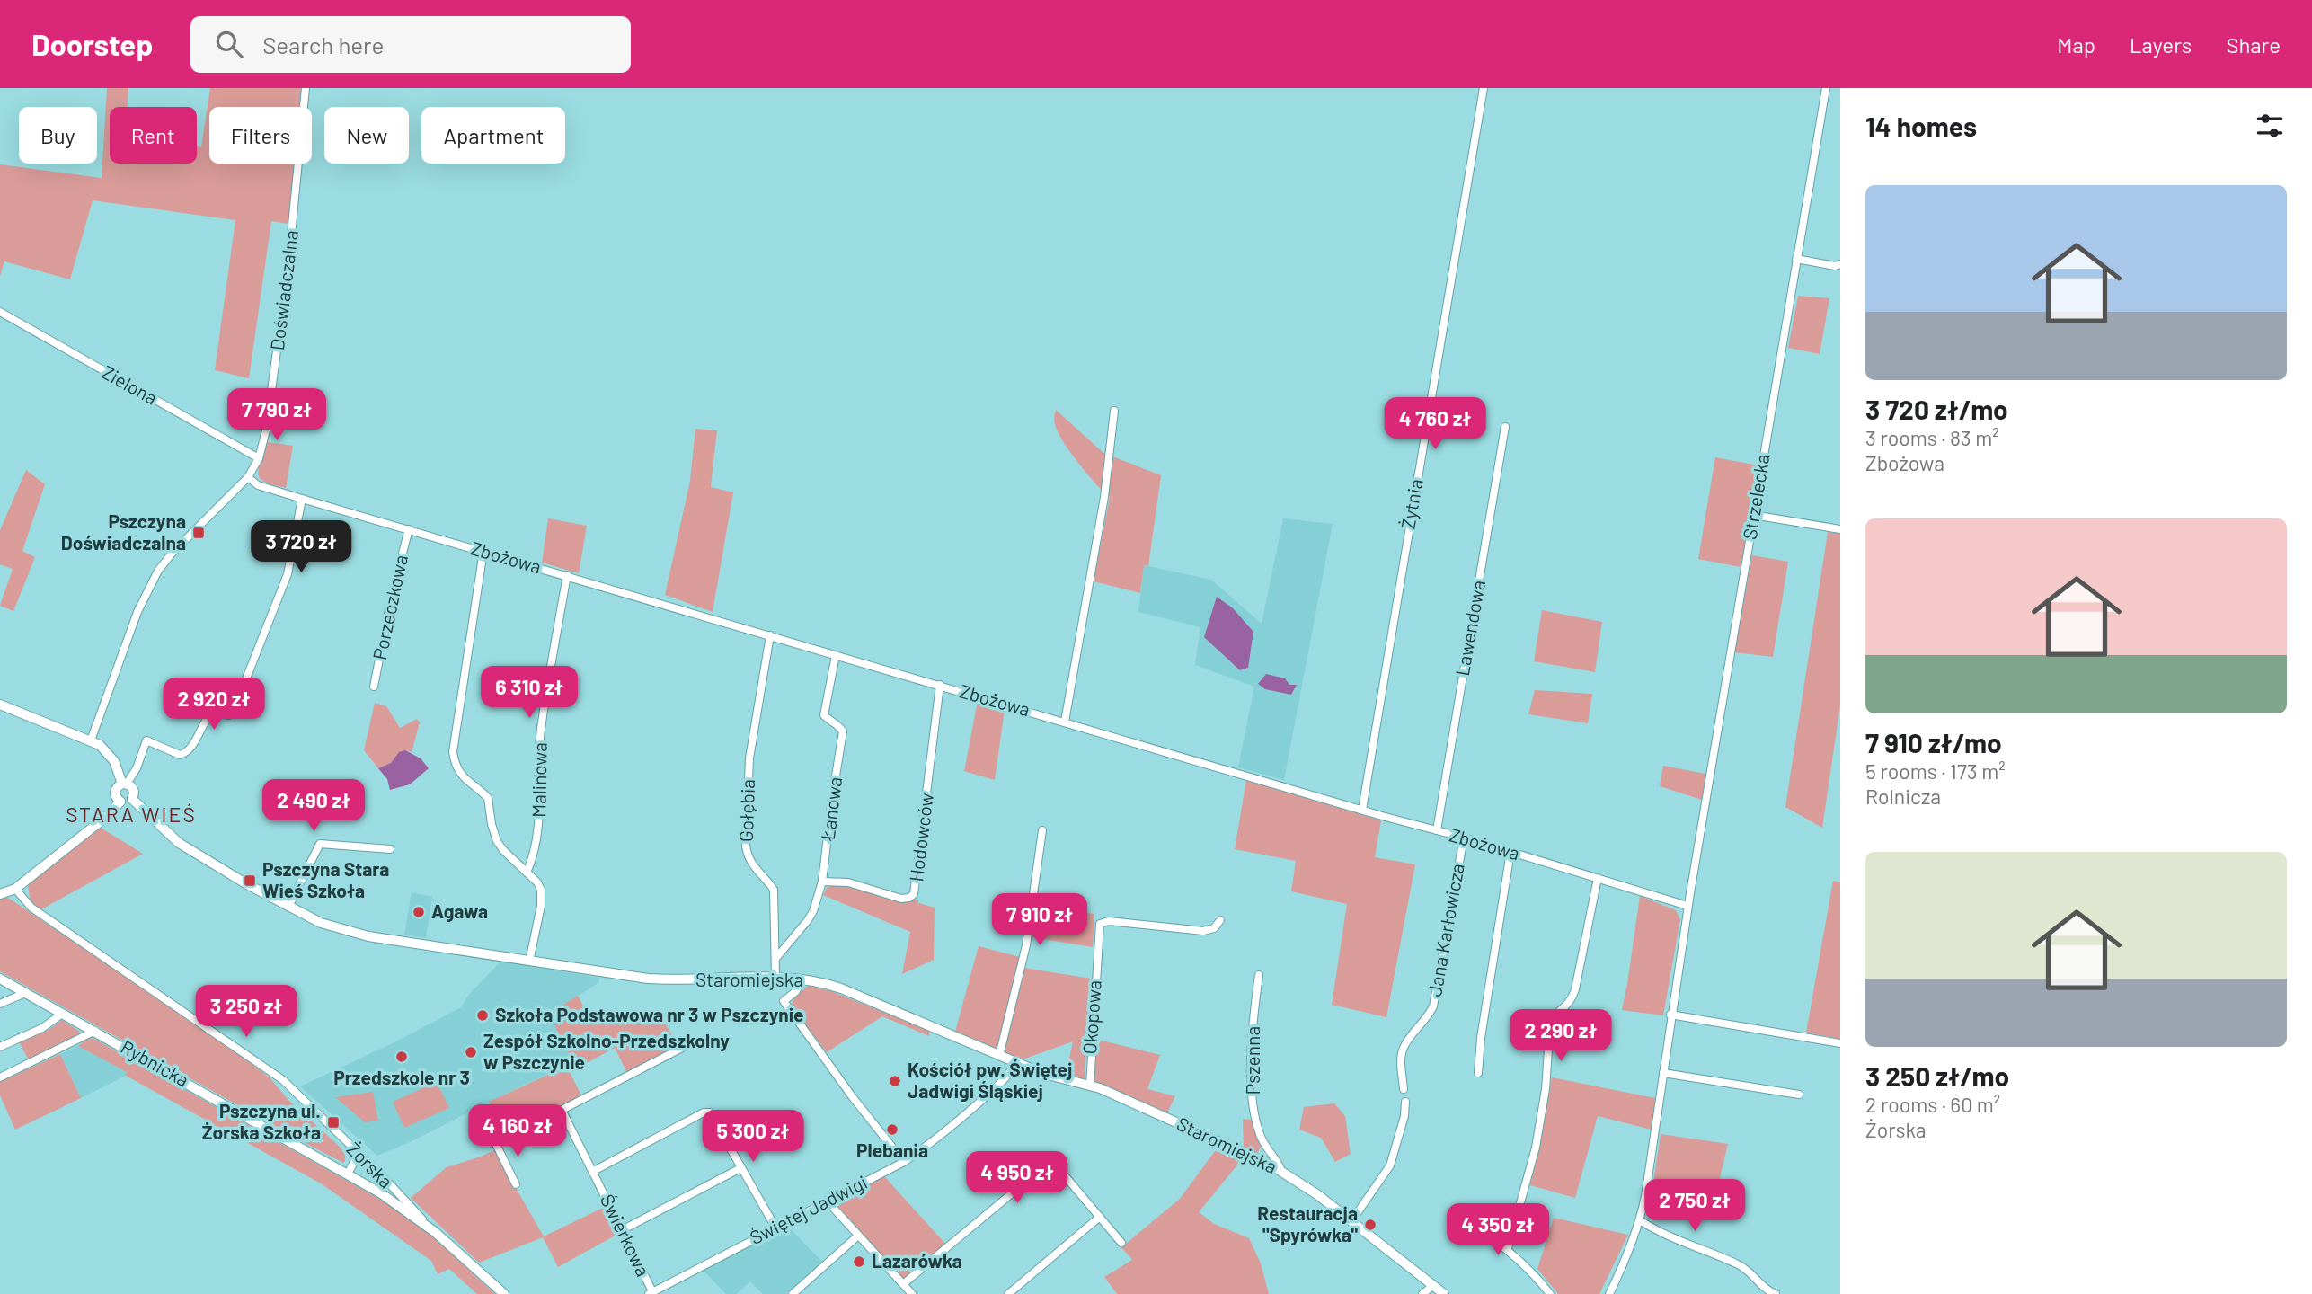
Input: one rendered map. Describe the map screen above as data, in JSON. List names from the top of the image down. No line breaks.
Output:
{"streets":{"street":["Doświadczalna","Zielona","Strzelecka","Żytnia","Zbożowa","Porzeczkowa","Lawendowa","Malinowa","Łanowa","Gołębia","Hodowców","Jana Karłowicza","Staromiejska","Okopowa","Pszenna","Rybnicka","Żorska","Świętej Jadwigi","Świerkowa"]},"crossings":[["Doświadczalna","Zielona"],["Doświadczalna","Zbożowa"],["Strzelecka","Zbożowa"],["Żytnia","Zbożowa"],["Zbożowa","Porzeczkowa"],["Zbożowa","Lawendowa"],["Zbożowa","Malinowa"],["Zbożowa","Łanowa"],["Zbożowa","Gołębia"],["Zbożowa","Hodowców"],["Zbożowa","Jana Karłowicza"],["Łanowa","Gołębia"],["Łanowa","Hodowców"],["Gołębia","Staromiejska"],["Staromiejska","Okopowa"],["Staromiejska","Pszenna"],["Staromiejska","Świętej Jadwigi"],["Rybnicka","Żorska"],["Świętej Jadwigi","Świerkowa"]],"districts":["STARA WIEŚ"],"places":{"transit":["Pszczyna Doświadczalna","Pszczyna Stara Wieś Szkoła","Pszczyna ul. Żorska Szkoła"],"other":["Agawa","Szkoła Podstawowa nr 3 w Pszczynie","Zespół Szkolno-Przedszkolny w Pszczynie","Przedszkole nr 3","Kościół pw. Świętej Jadwigi Śląskiej","Plebania","Restauracja \"Spyrówka\"","Lazarówka"]},"page":{"header":"Doorstep","search":"Search here","nav":["Map","Layers","Share"],"heading":"14 homes","chip":["Buy","Rent","Filters","New","Apartment"],"list":[{"name":"3 720 zł/mo","note":"3 rooms · 83 m² · Zbożowa"},{"name":"7 910 zł/mo","note":"5 rooms · 173 m² · Rolnicza"},{"name":"3 250 zł/mo","note":"2 rooms · 60 m² · Żorska"}],"price":["7 790 zł","4 760 zł","3 720 zł","6 310 zł","2 920 zł","2 490 zł","7 910 zł","3 250 zł","2 290 zł","4 160 zł","5 300 zł","4 950 zł","2 750 zł","4 350 zł"]}}
